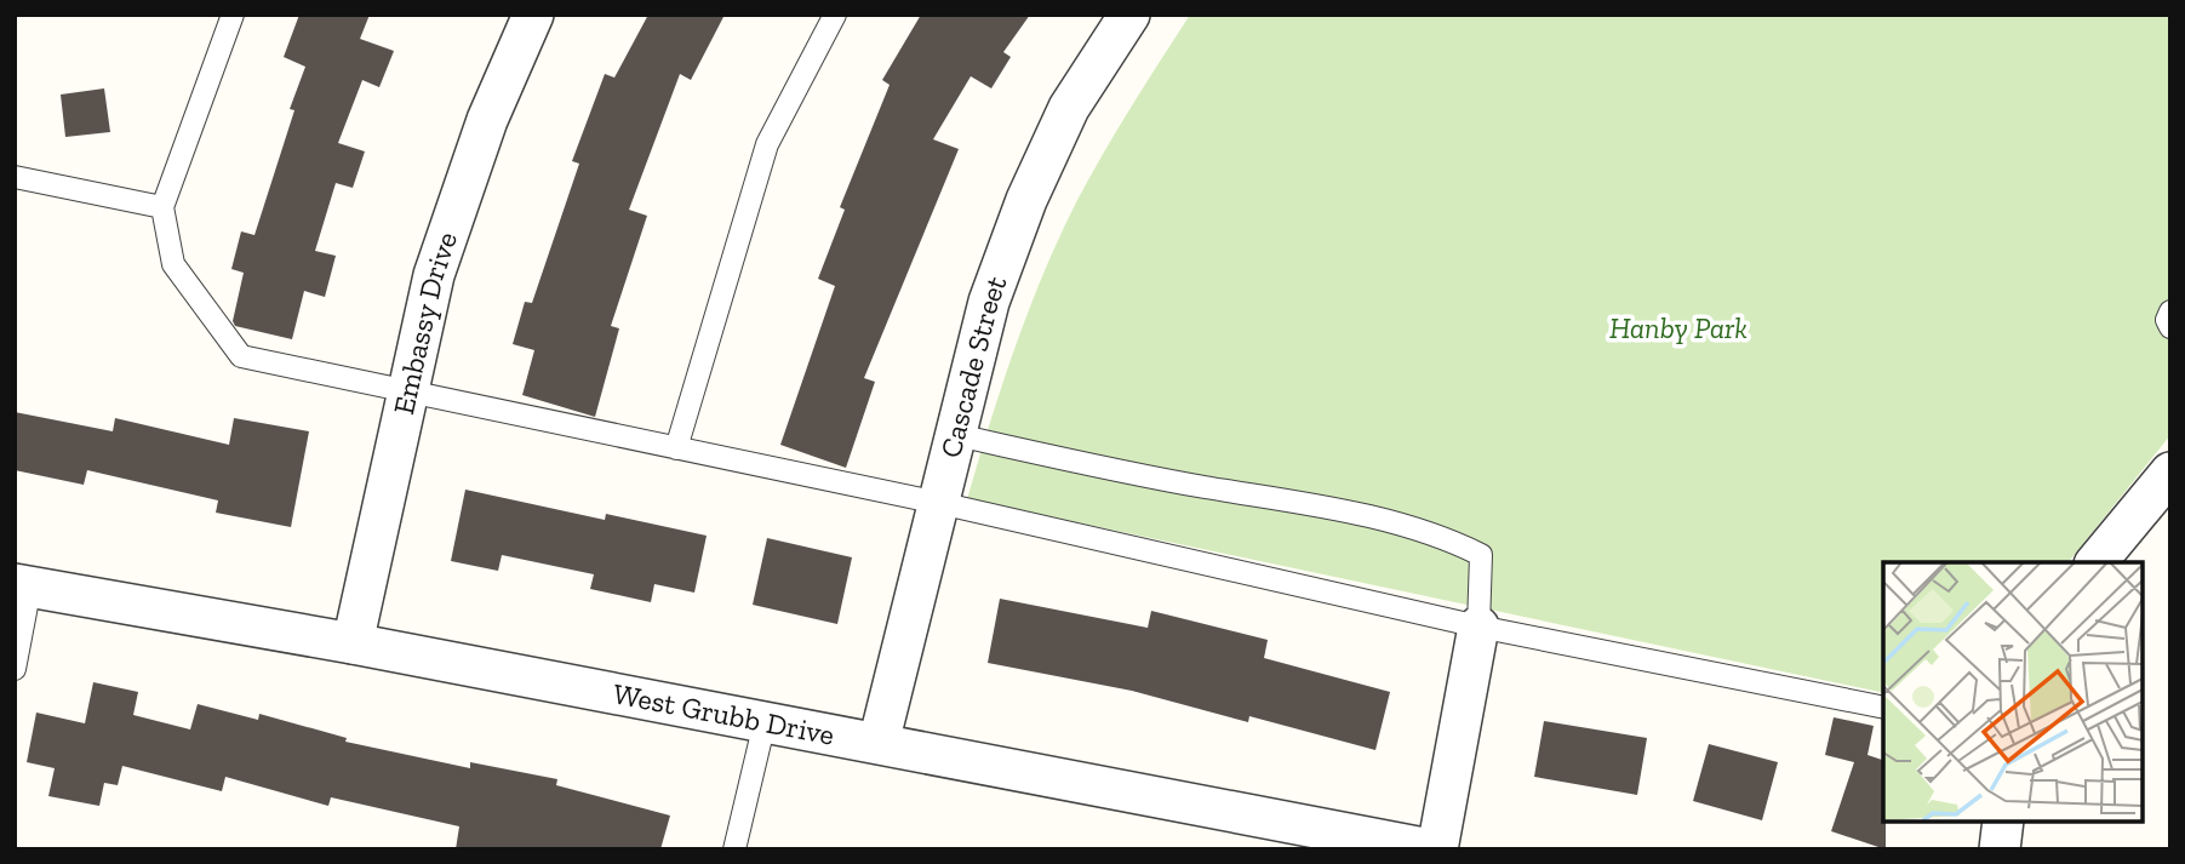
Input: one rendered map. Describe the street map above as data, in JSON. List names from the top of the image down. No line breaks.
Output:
{"streets":{"street":["Embassy Drive","Cascade Street","West Grubb Drive"]},"crossings":[["Embassy Drive","West Grubb Drive"],["Cascade Street","West Grubb Drive"]],"parks":["Hanby Park"]}
